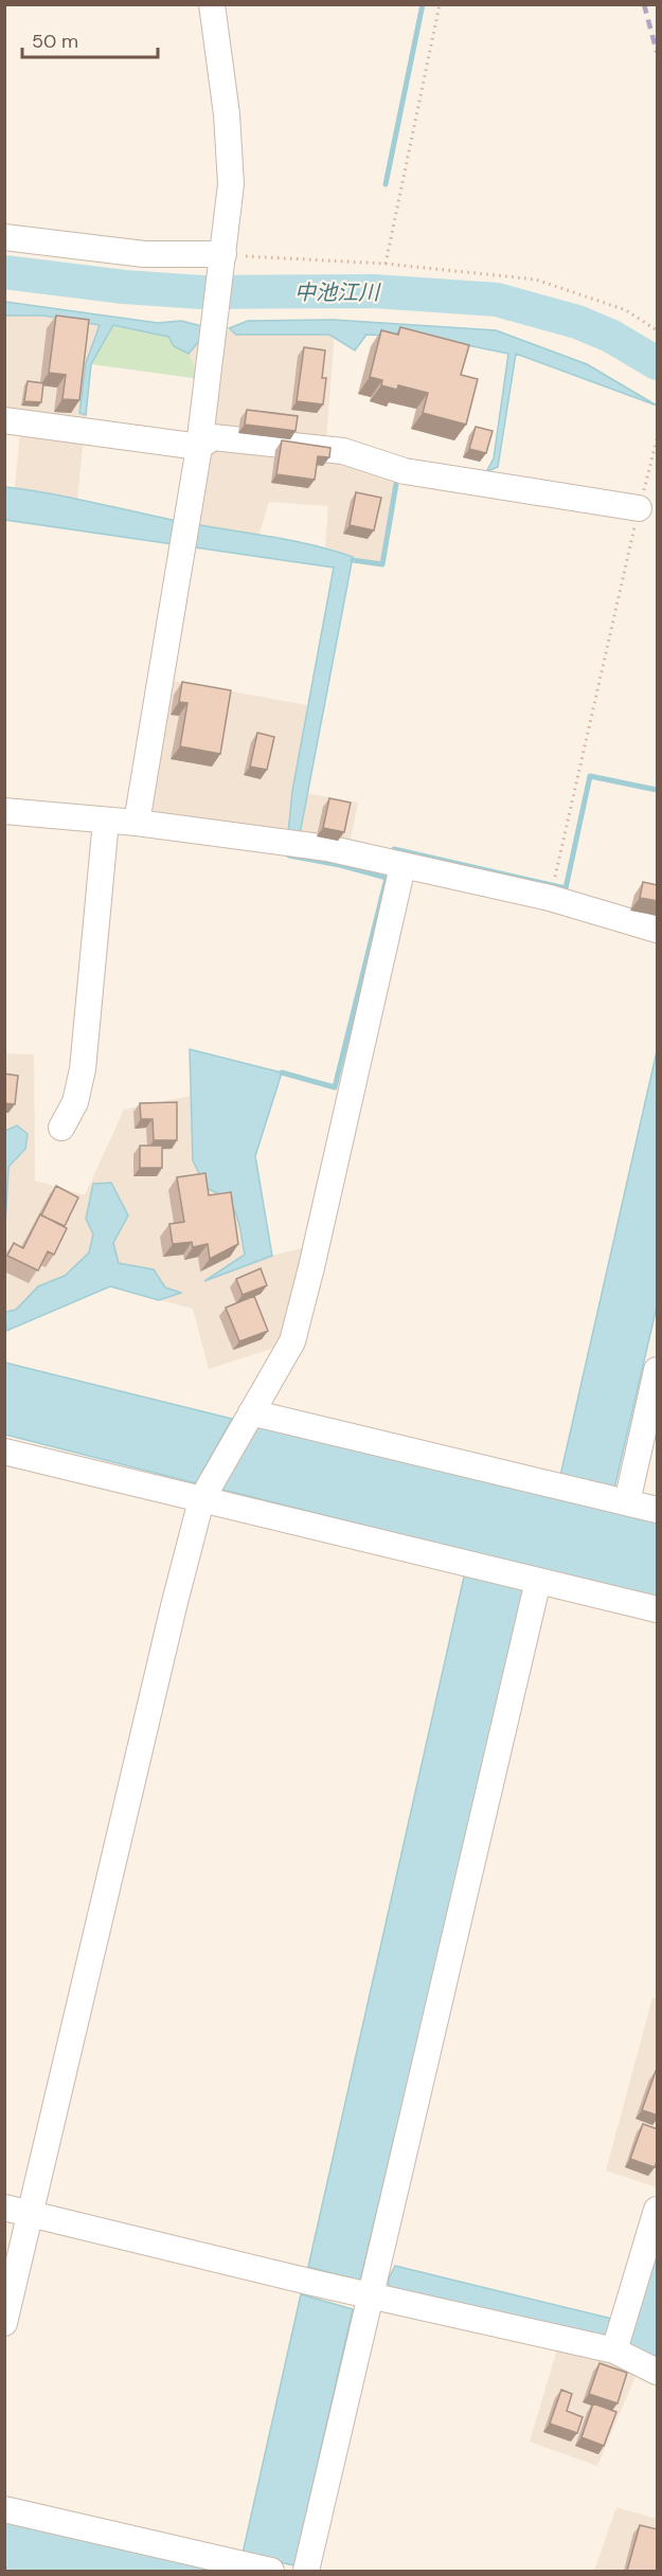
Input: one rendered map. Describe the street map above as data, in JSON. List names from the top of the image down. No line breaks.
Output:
{"water":["中池江川"],"scale_bar":"50 m"}
